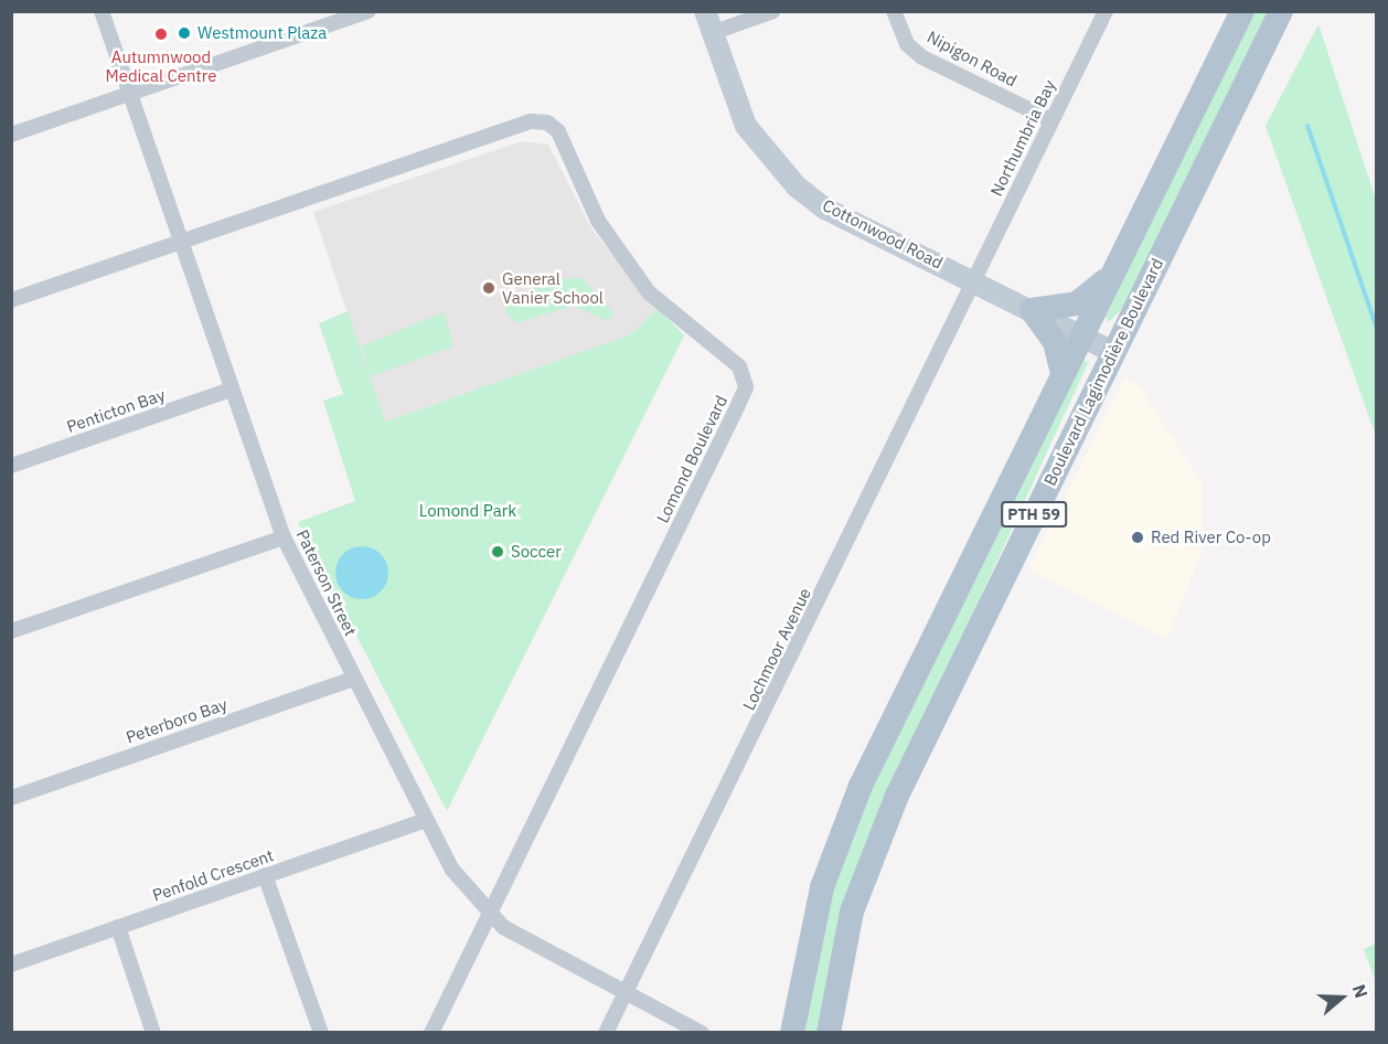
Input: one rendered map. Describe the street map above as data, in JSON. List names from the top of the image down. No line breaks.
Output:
{"streets":{"main road":["Boulevard Lagimodière Boulevard","PTH 59"],"street":["Nipigon Road","Northumbria Bay","Cottonwood Road","Penticton Bay","Lomond Boulevard","Paterson Street","Lochmoor Avenue","Peterboro Bay","Penfold Crescent"]},"crossings":[["Nipigon Road","Northumbria Bay"],["Northumbria Bay","Cottonwood Road"],["Northumbria Bay","Lochmoor Avenue"],["Cottonwood Road","Boulevard Lagimodière Boulevard"],["Cottonwood Road","PTH 59"],["Cottonwood Road","Lochmoor Avenue"],["Penticton Bay","Paterson Street"],["Lomond Boulevard","Paterson Street"],["Paterson Street","Lochmoor Avenue"],["Paterson Street","Peterboro Bay"],["Paterson Street","Penfold Crescent"]],"parks":["Lomond Park"],"places":["Westmount Plaza","Autumnwood Medical Centre","General Vanier School","Red River Co-op","Soccer"],"north":"right"}
